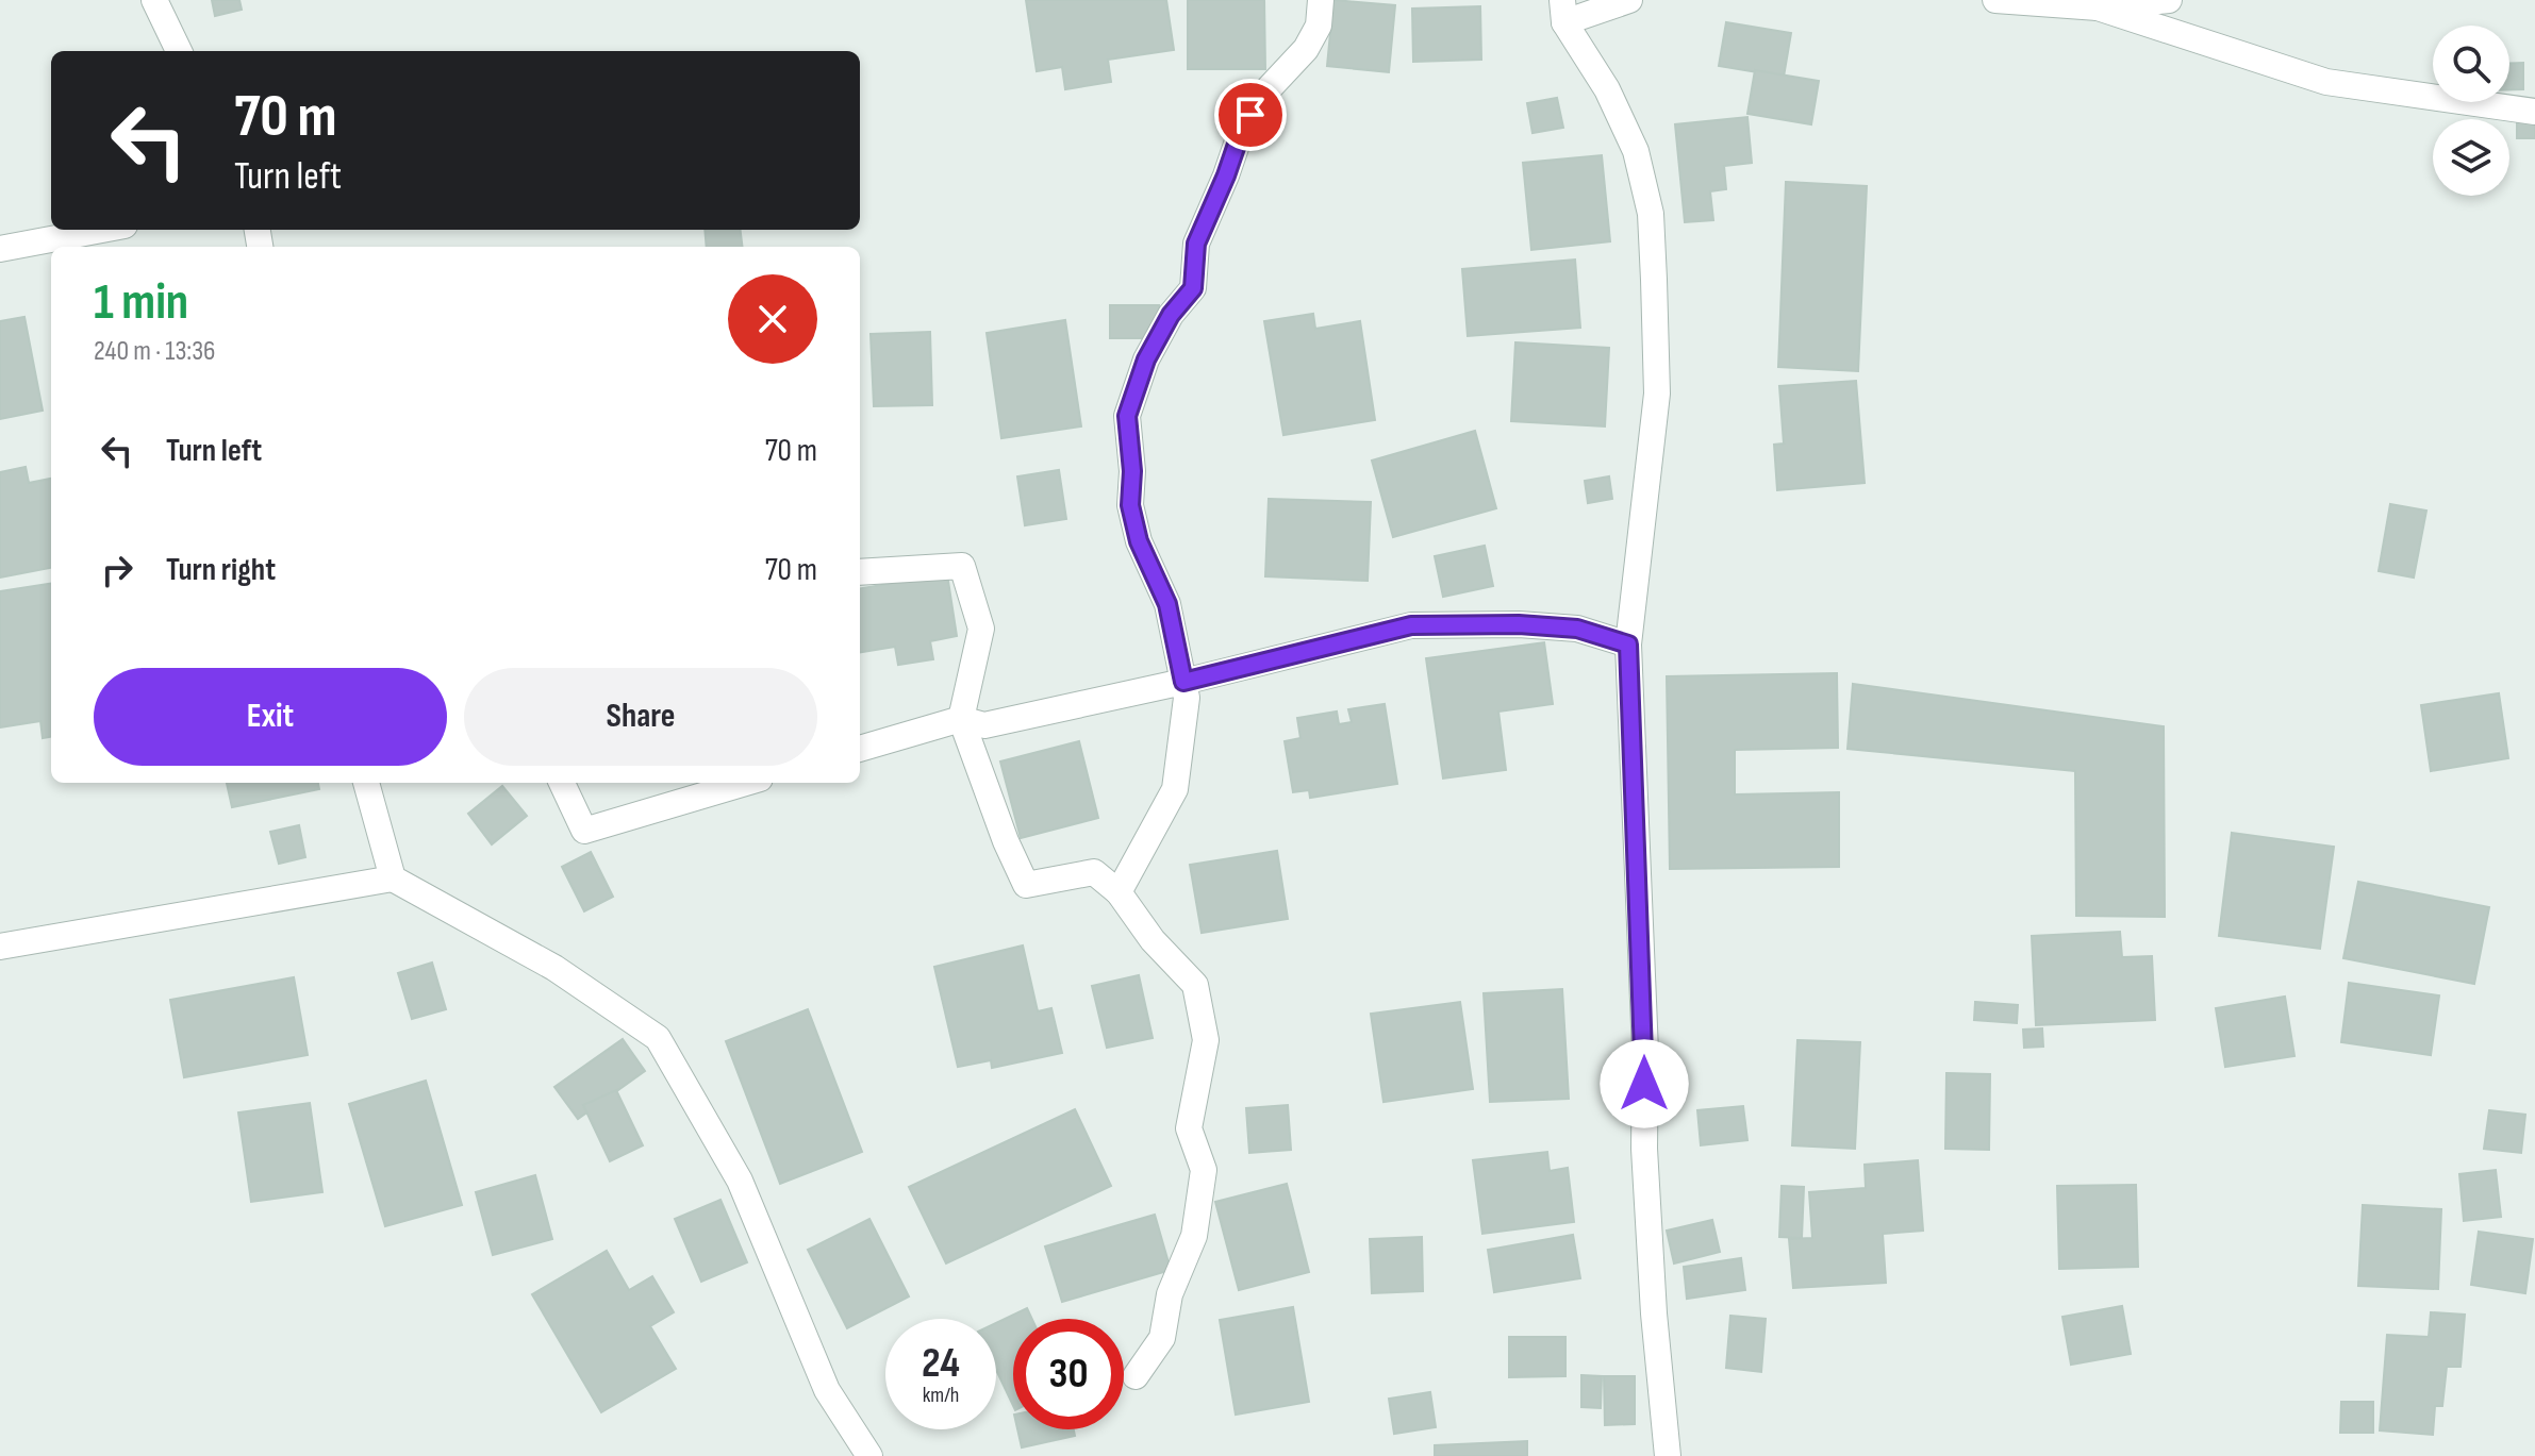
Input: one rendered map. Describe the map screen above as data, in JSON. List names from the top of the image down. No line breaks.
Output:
{"page":{"turn":["70 m","Turn left"],"heading":["1 min","240 m · 13:36"],"list":[{"name":"Turn left","value":"70 m"},{"name":"Turn right","value":"70 m"}],"buttons":["Exit","Share"],"speed":"24 km/h","limit":"30"}}
